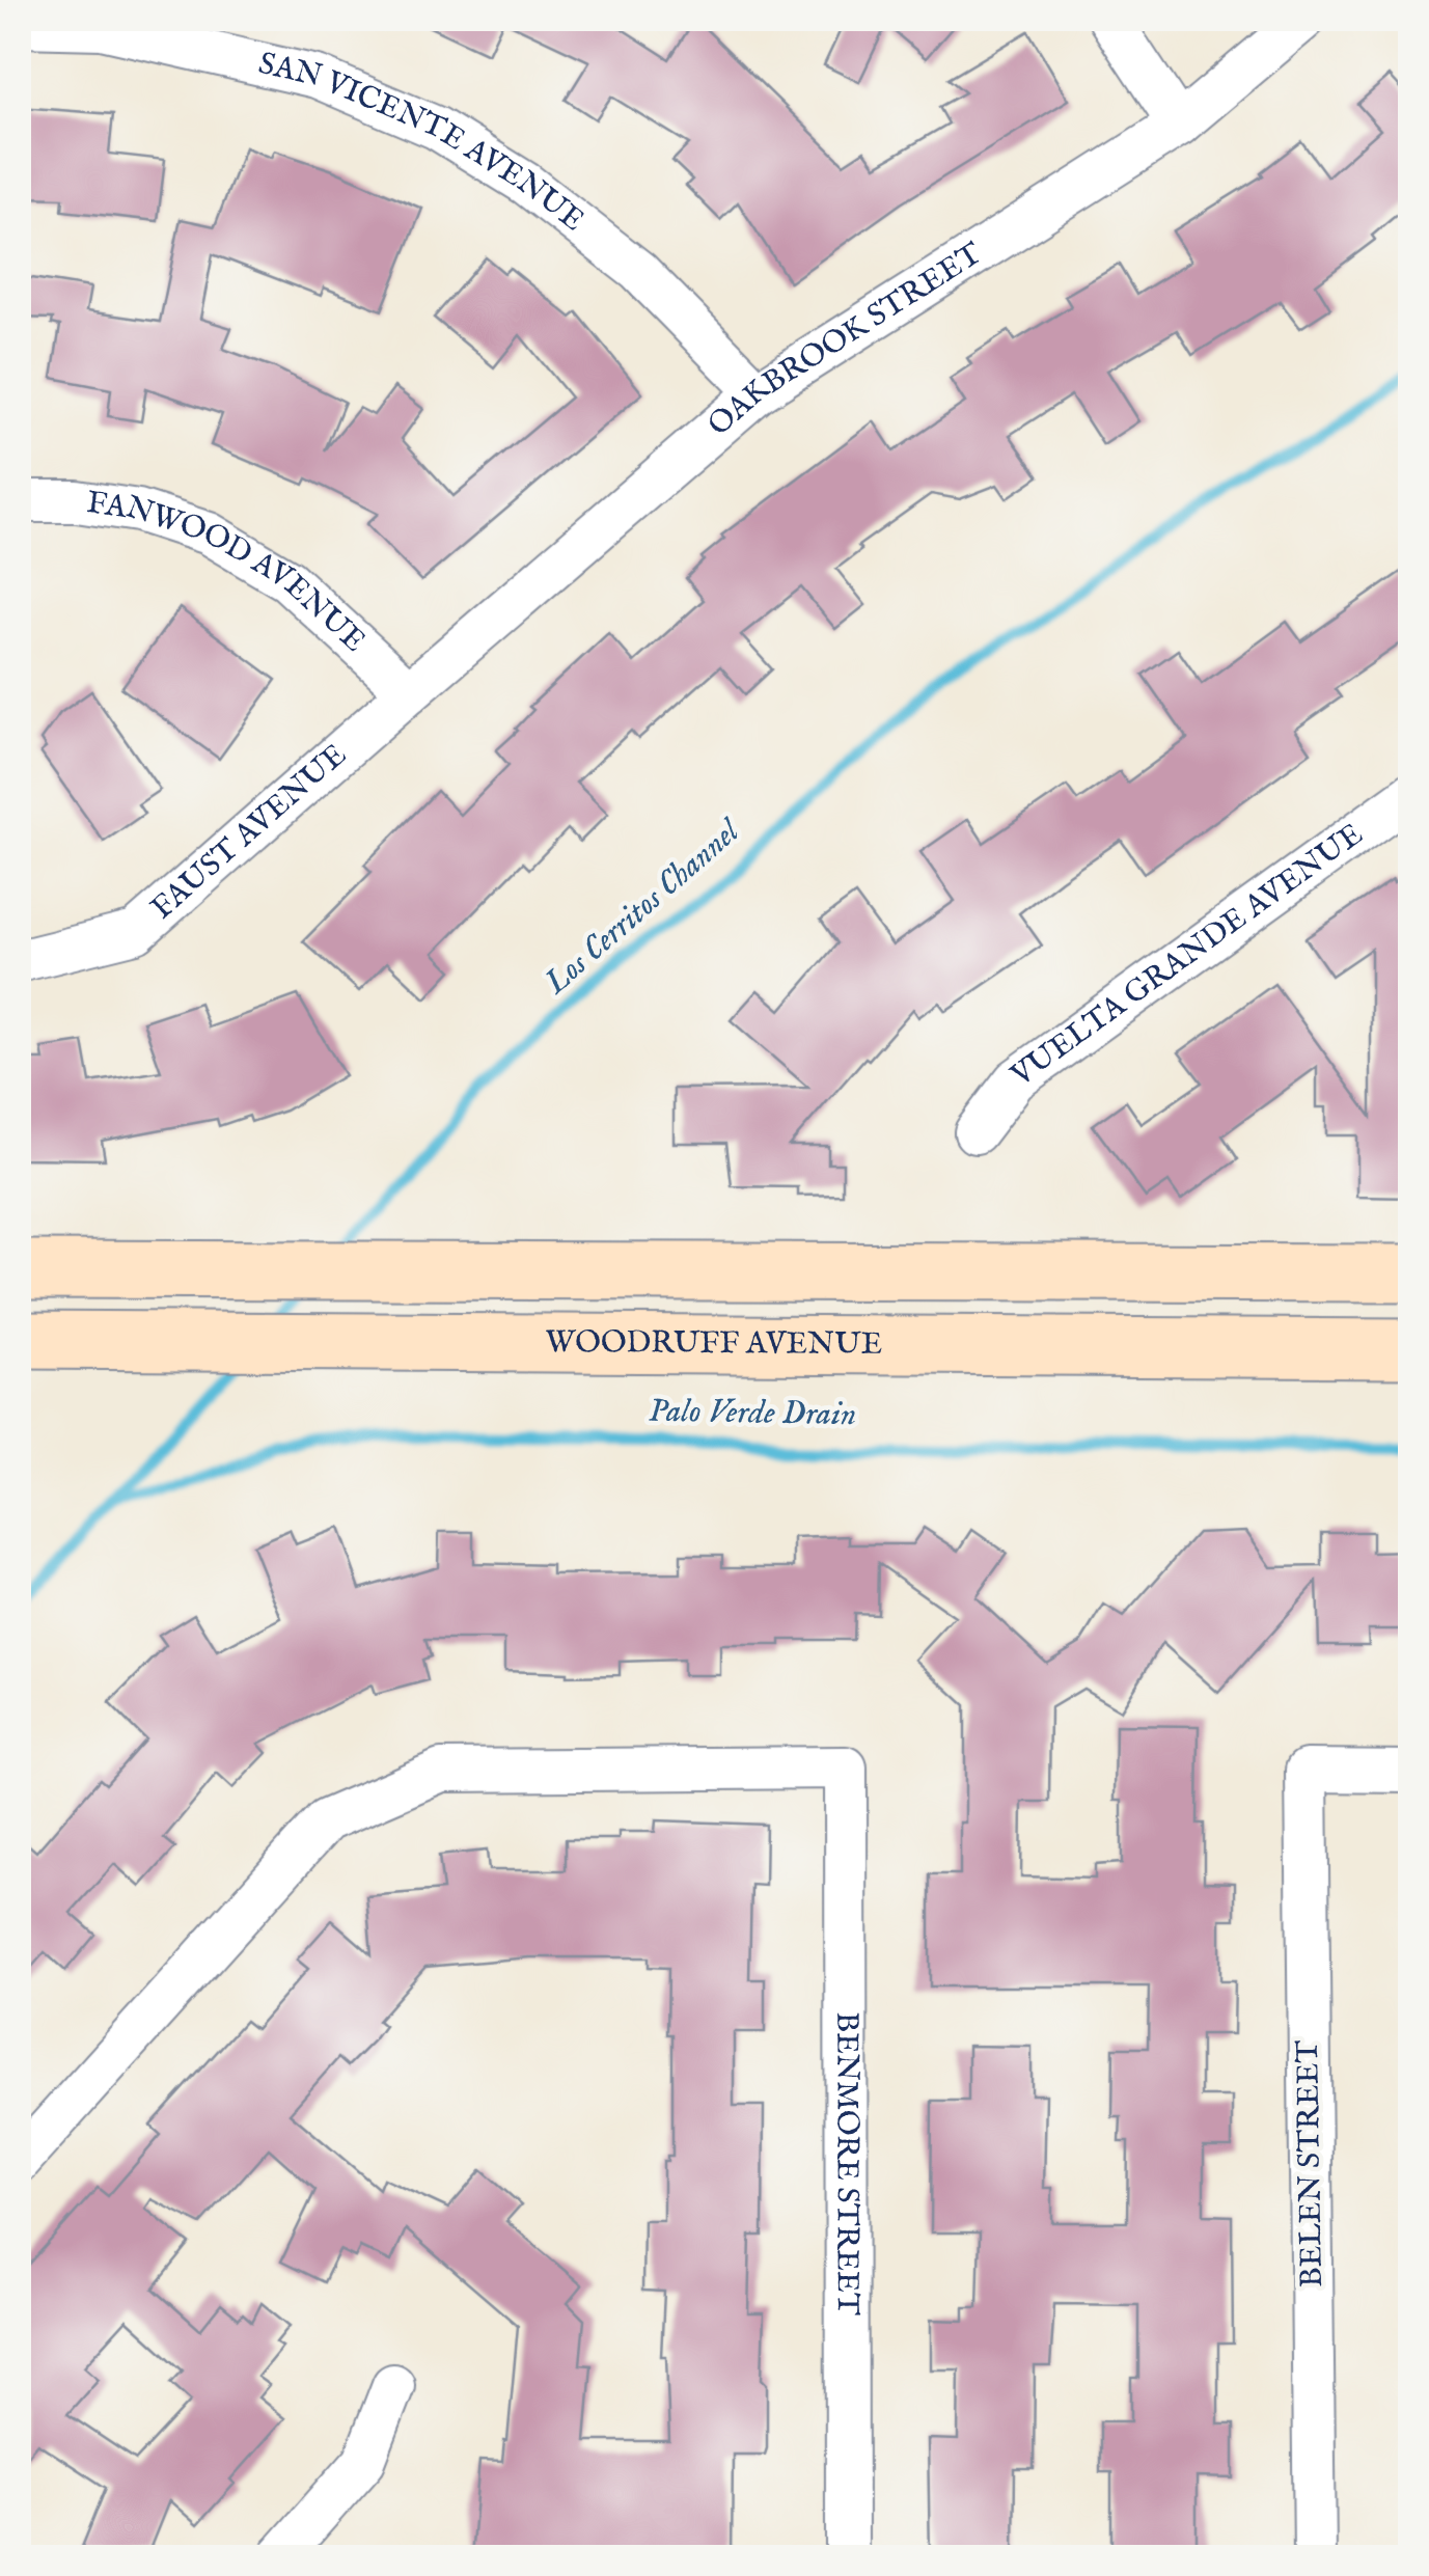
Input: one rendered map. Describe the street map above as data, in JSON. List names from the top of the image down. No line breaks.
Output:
{"streets":{"main road":["WOODRUFF AVENUE"],"street":["SAN VICENTE AVENUE","OAKBROOK STREET","FANWOOD AVENUE","FAUST AVENUE","VUELTA GRANDE AVENUE","BENMORE STREET","BELEN STREET"]},"crossings":[["SAN VICENTE AVENUE","OAKBROOK STREET"],["OAKBROOK STREET","FANWOOD AVENUE"],["OAKBROOK STREET","FAUST AVENUE"],["FANWOOD AVENUE","FAUST AVENUE"]],"water":["Los Cerritos Channel","Palo Verde Drain"]}
